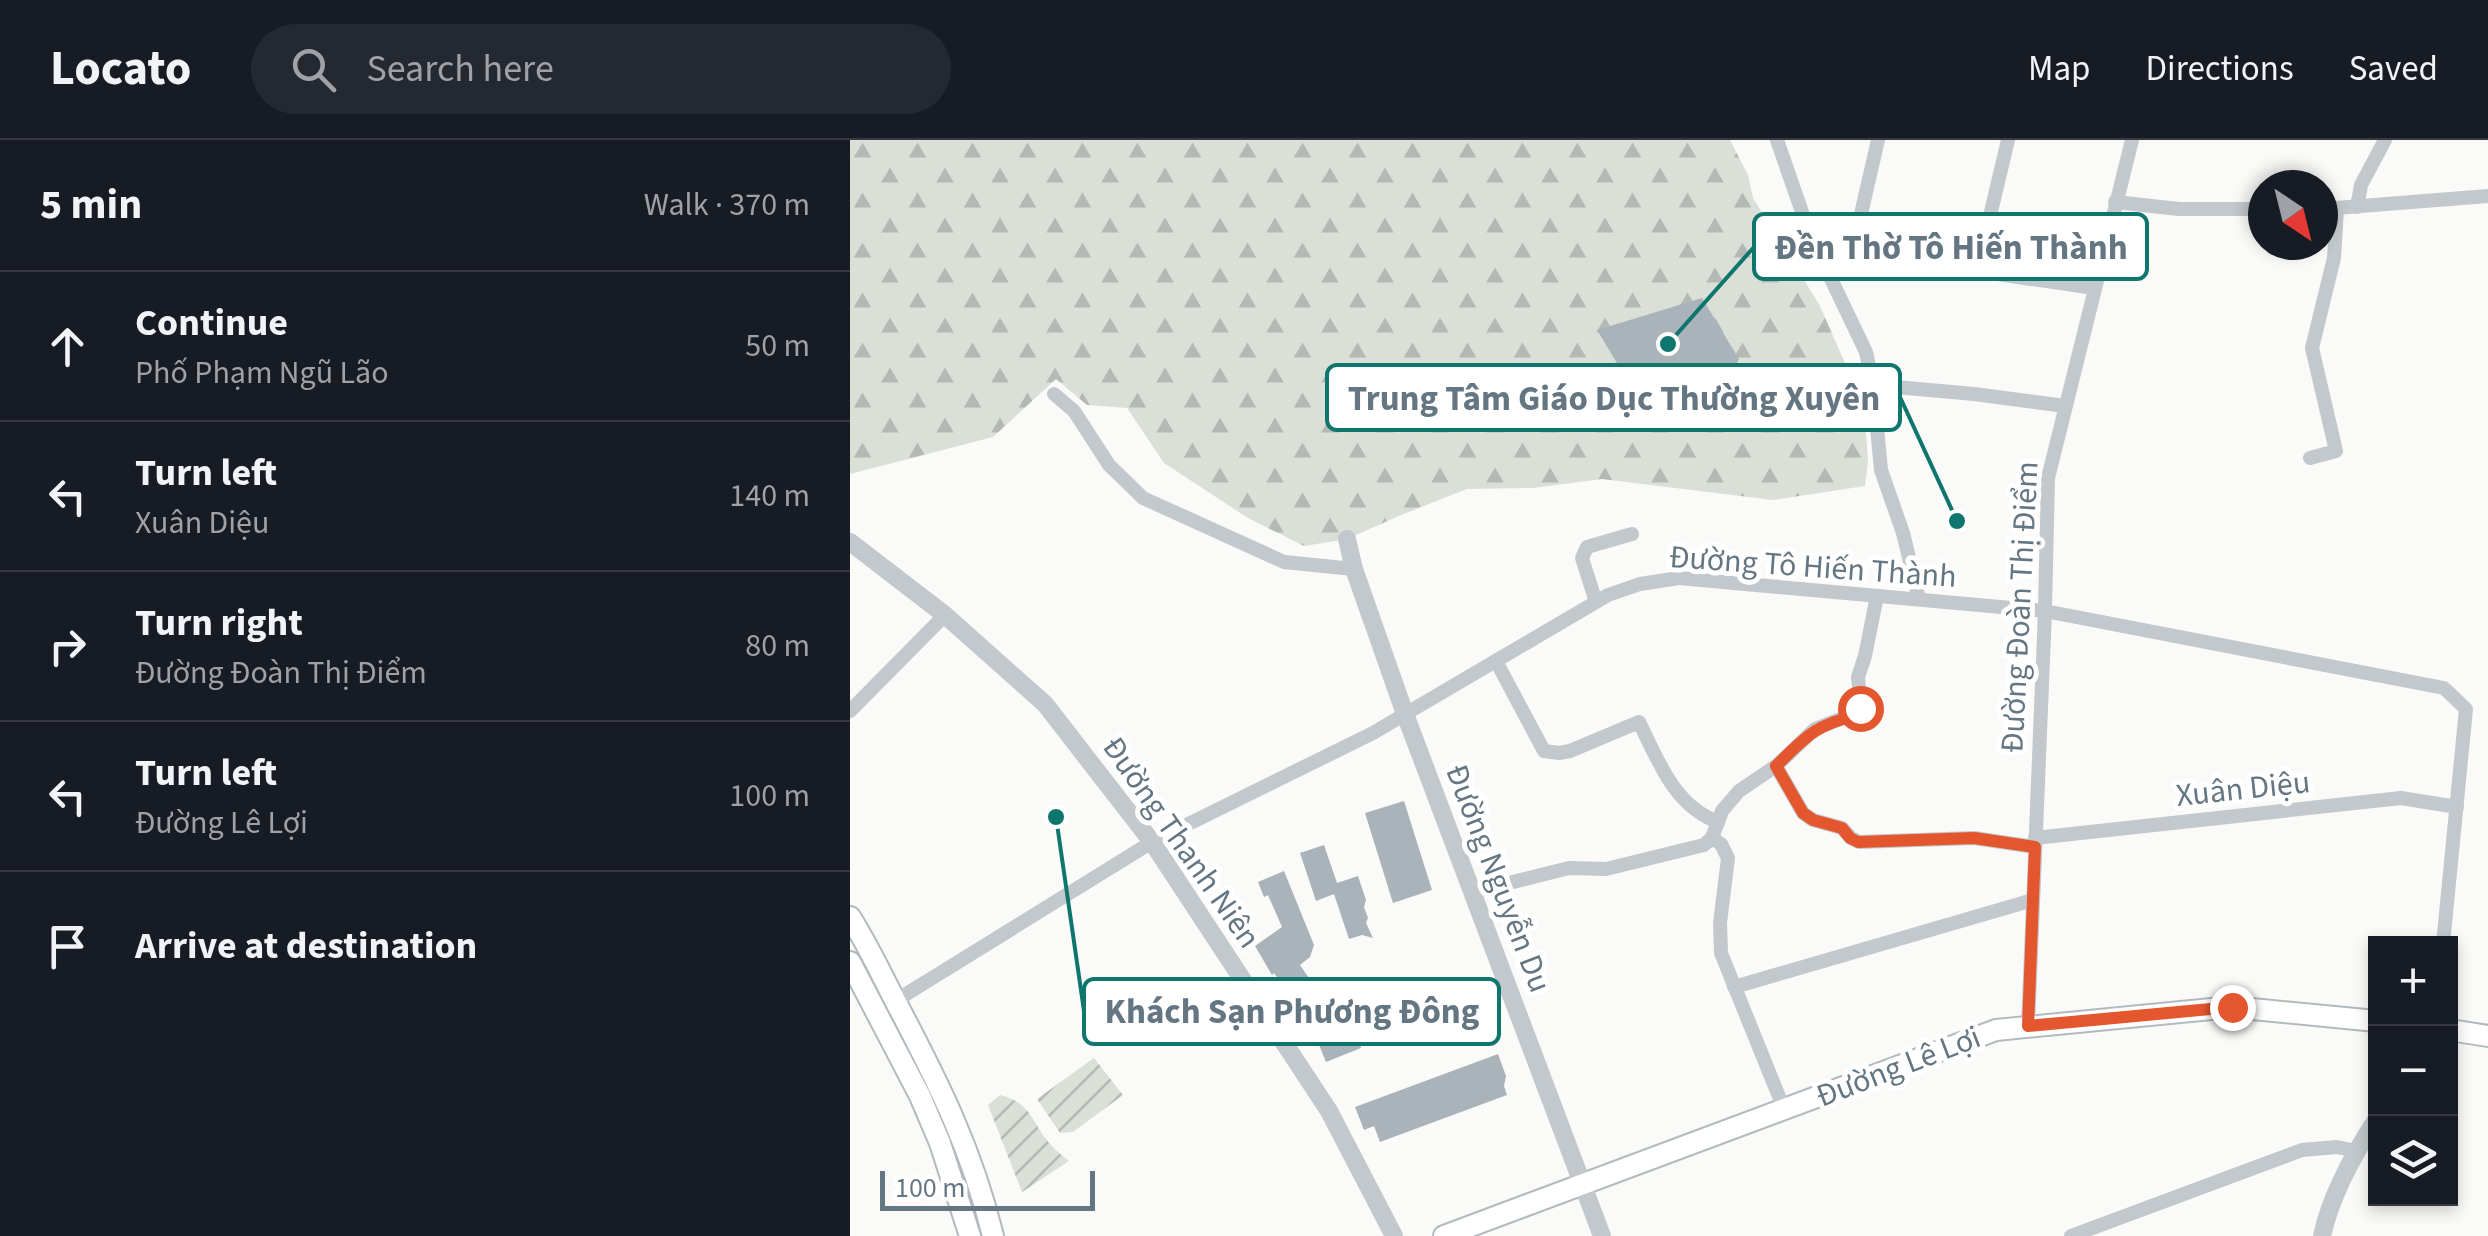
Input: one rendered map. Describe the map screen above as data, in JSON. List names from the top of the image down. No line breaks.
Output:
{"streets":{"main road":["Đường Lê Lợi"],"street":["Đường Tô Hiến Thành","Đường Đoàn Thị Điểm","Xuân Diệu","Đường Thanh Niên","Đường Nguyễn Du"]},"crossings":[["Đường Tô Hiến Thành","Đường Đoàn Thị Điểm"],["Đường Tô Hiến Thành","Xuân Diệu"],["Đường Tô Hiến Thành","Đường Thanh Niên"],["Đường Tô Hiến Thành","Đường Nguyễn Du"],["Đường Đoàn Thị Điểm","Xuân Diệu"],["Đường Đoàn Thị Điểm","Đường Lê Lợi"],["Đường Nguyễn Du","Đường Lê Lợi"]],"places":["Đền Thờ Tô Hiến Thành","Trung Tâm Giáo Dục Thường Xuyên","Khách Sạn Phương Đông"],"scale_bar":"100 m","north":"bottom right","page":{"header":"Locato","search":"Search here","nav":["Map","Directions","Saved"],"heading":["5 min","Walk · 370 m"],"list":[["Continue","Phố Phạm Ngũ Lão","50 m"],["Turn left","Xuân Diệu","140 m"],["Turn right","Đường Đoàn Thị Điểm","80 m"],["Turn left","Đường Lê Lợi","100 m"],"Arrive at destination"],"map_buttons":["+","−"],"scale":"100 m"}}
